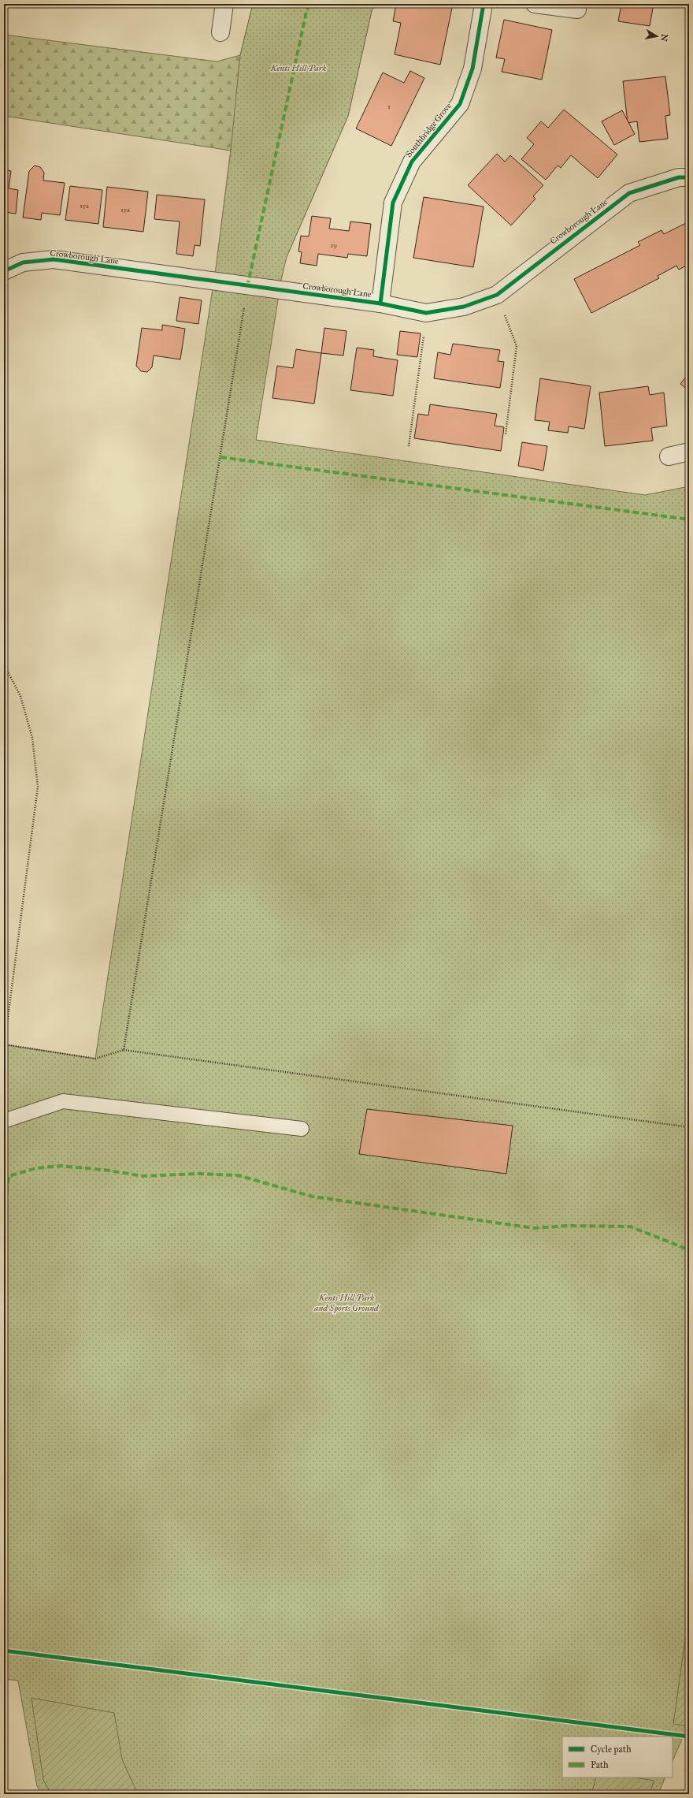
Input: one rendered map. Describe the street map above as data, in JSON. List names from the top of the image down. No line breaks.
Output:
{"streets":{"street":["Southbridge Grove","Crowborough Lane"]},"crossings":[["Southbridge Grove","Crowborough Lane"]],"parks":["Kents Hill Park","Kents Hill Park and Sports Ground"],"house_numbers":["1","15a","15a","19"],"legend":["Cycle path","Path"],"north":"right"}
